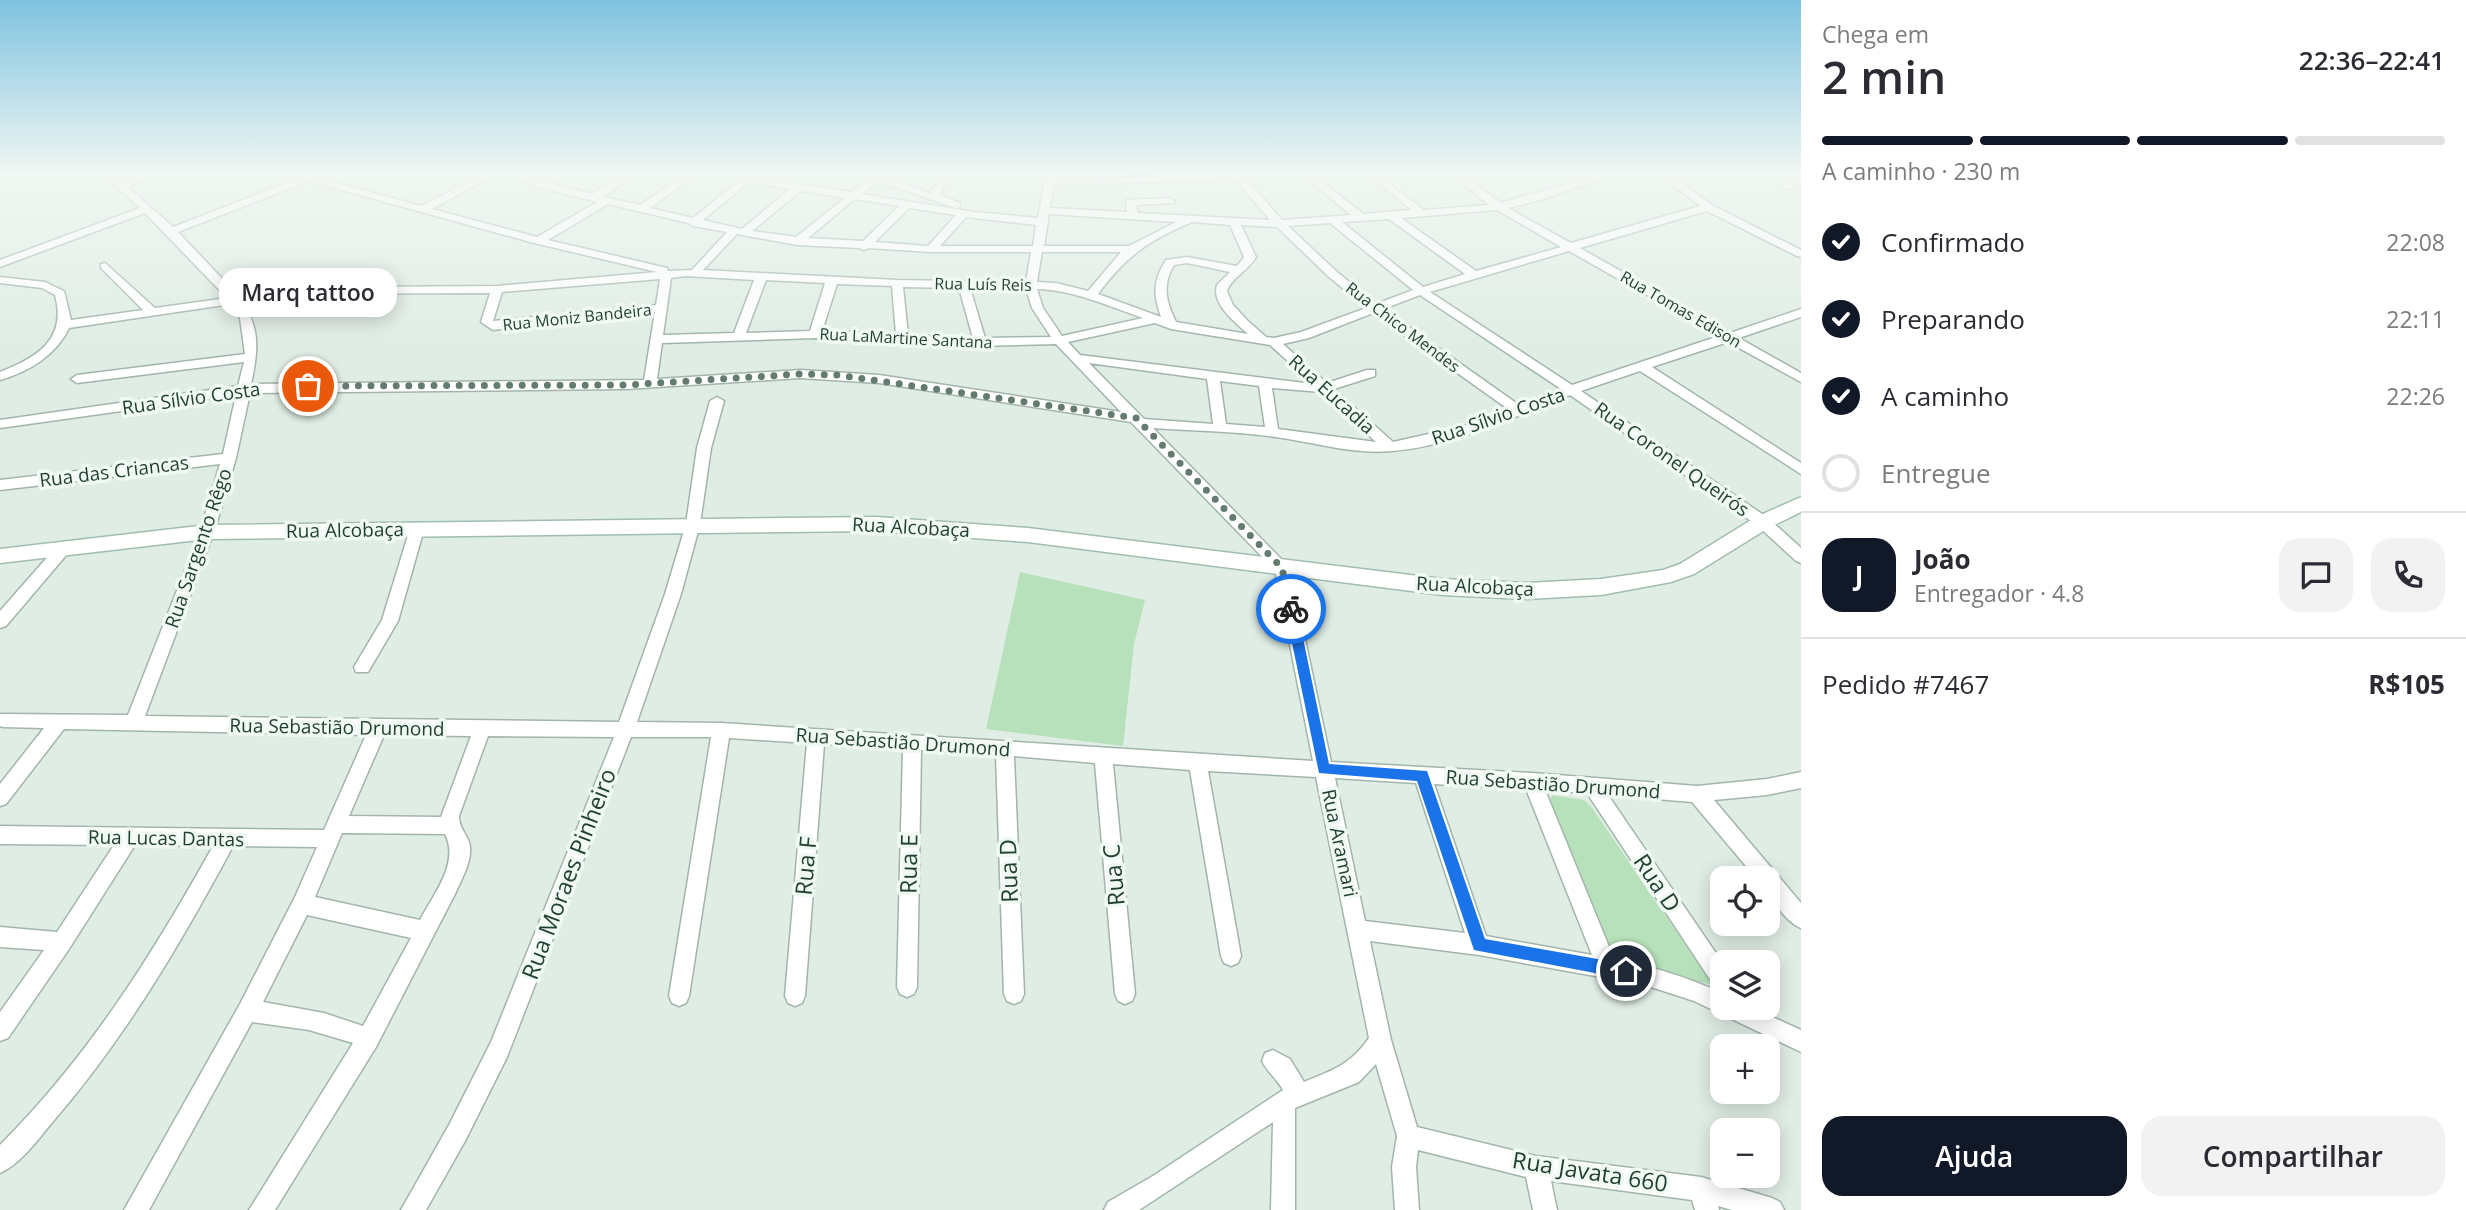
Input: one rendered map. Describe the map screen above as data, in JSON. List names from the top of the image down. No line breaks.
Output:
{"streets":{"main road":["Rua Alcobaça"],"street":["Rua Luís Reis","Rua Tomas Edison","Rua Moniz Bandeira","Rua Chico Mendes","Rua LaMartine Santana","Rua Eucadia","Rua Sílvio Costa","Rua Coronel Queirós","Rua das Criancas","Rua Sargento Rêgo","Rua Sebastião Drumond","Rua Lucas Dantas","Rua Aramari","Rua E","Rua F","Rua D","Rua Moraes Pinheiro","Rua C","Rua Javata 660"]},"crossings":[["Rua Luís Reis","Rua Tomas Edison"],["Rua Luís Reis","Rua Moniz Bandeira"],["Rua Luís Reis","Rua Chico Mendes"],["Rua Luís Reis","Rua LaMartine Santana"],["Rua Luís Reis","Rua Eucadia"],["Rua Luís Reis","Rua Coronel Queirós"],["Rua Luís Reis","Rua Sargento Rêgo"],["Rua Tomas Edison","Rua Sílvio Costa"],["Rua Chico Mendes","Rua Sílvio Costa"],["Rua Eucadia","Rua Sílvio Costa"],["Rua Sílvio Costa","Rua Coronel Queirós"],["Rua Sílvio Costa","Rua Sargento Rêgo"],["Rua Coronel Queirós","Rua Alcobaça"],["Rua das Criancas","Rua Sargento Rêgo"],["Rua Alcobaça","Rua Sargento Rêgo"],["Rua Alcobaça","Rua Aramari"],["Rua Alcobaça","Rua Moraes Pinheiro"],["Rua Sargento Rêgo","Rua Sebastião Drumond"],["Rua Sebastião Drumond","Rua Aramari"],["Rua Sebastião Drumond","Rua E"],["Rua Sebastião Drumond","Rua F"],["Rua Sebastião Drumond","Rua D"],["Rua Sebastião Drumond","Rua Moraes Pinheiro"],["Rua Sebastião Drumond","Rua C"],["Rua Aramari","Rua Javata 660"]],"places":["Marq tattoo"],"page":{"heading":["2 min","Chega em","22:36–22:41"],"panel":["João","Entregador · 4.8","Pedido #7467","R$105"],"bar":"A caminho · 230 m","list":[["Confirmado","22:08"],["Preparando","22:11"],["A caminho","22:26"],"Entregue"],"bubble":"Marq tattoo","round":"J","map_buttons":["+","−"],"buttons":["Ajuda","Compartilhar"]}}
